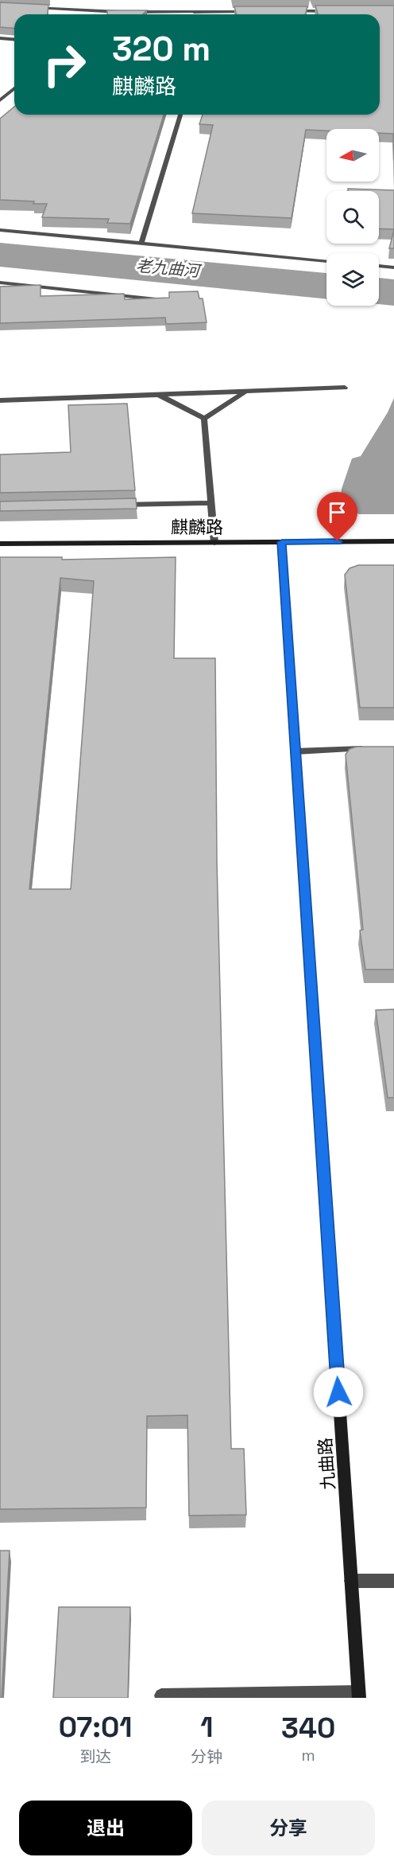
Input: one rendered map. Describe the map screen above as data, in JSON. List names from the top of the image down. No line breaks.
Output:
{"streets":{"street":["麒麟路","九曲路"]},"crossings":[["麒麟路","九曲路"]],"water":["老九曲河"],"north":"left","page":{"turn":["320 m","麒麟路"],"eta":["07:01","到达","1","分钟","340","m"],"buttons":["退出","分享"]}}
